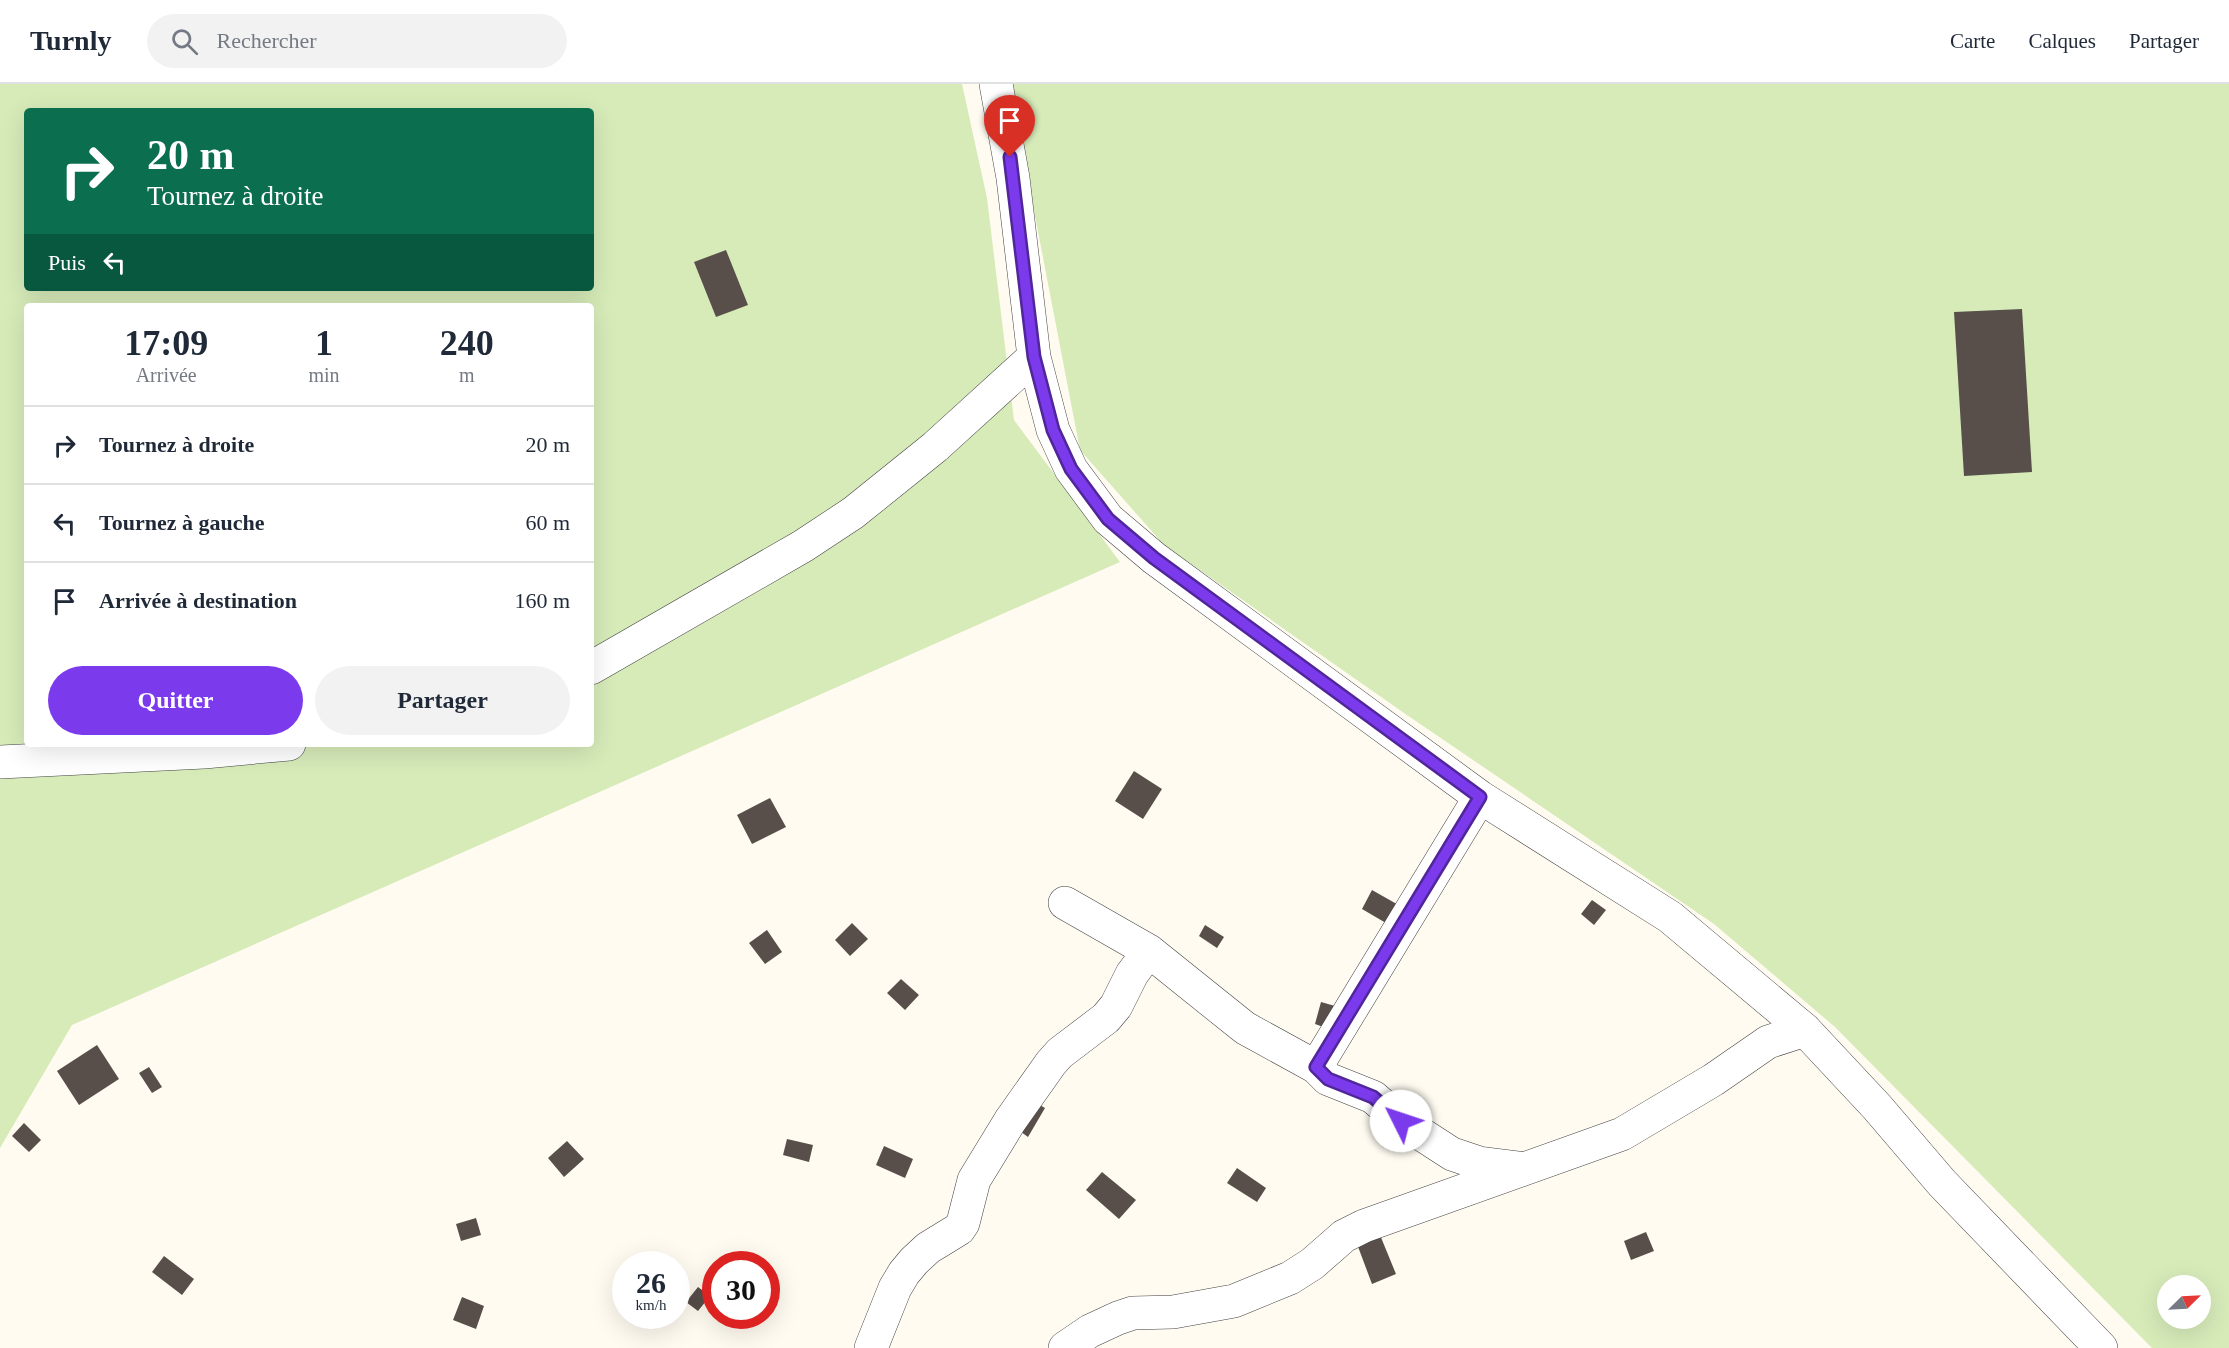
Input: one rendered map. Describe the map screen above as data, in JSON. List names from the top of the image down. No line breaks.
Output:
{"north":"top right","page":{"header":"Turnly","search":"Rechercher","nav":["Carte","Calques","Partager"],"turn":["20 m","Tournez à droite"],"then":"Puis","eta":["17:09","Arrivée","1","min","240","m"],"list":[{"name":"Tournez à droite","value":"20 m"},{"name":"Tournez à gauche","value":"60 m"},{"name":"Arrivée à destination","value":"160 m"}],"buttons":["Quitter","Partager"],"speed":"26 km/h","limit":"30"}}
